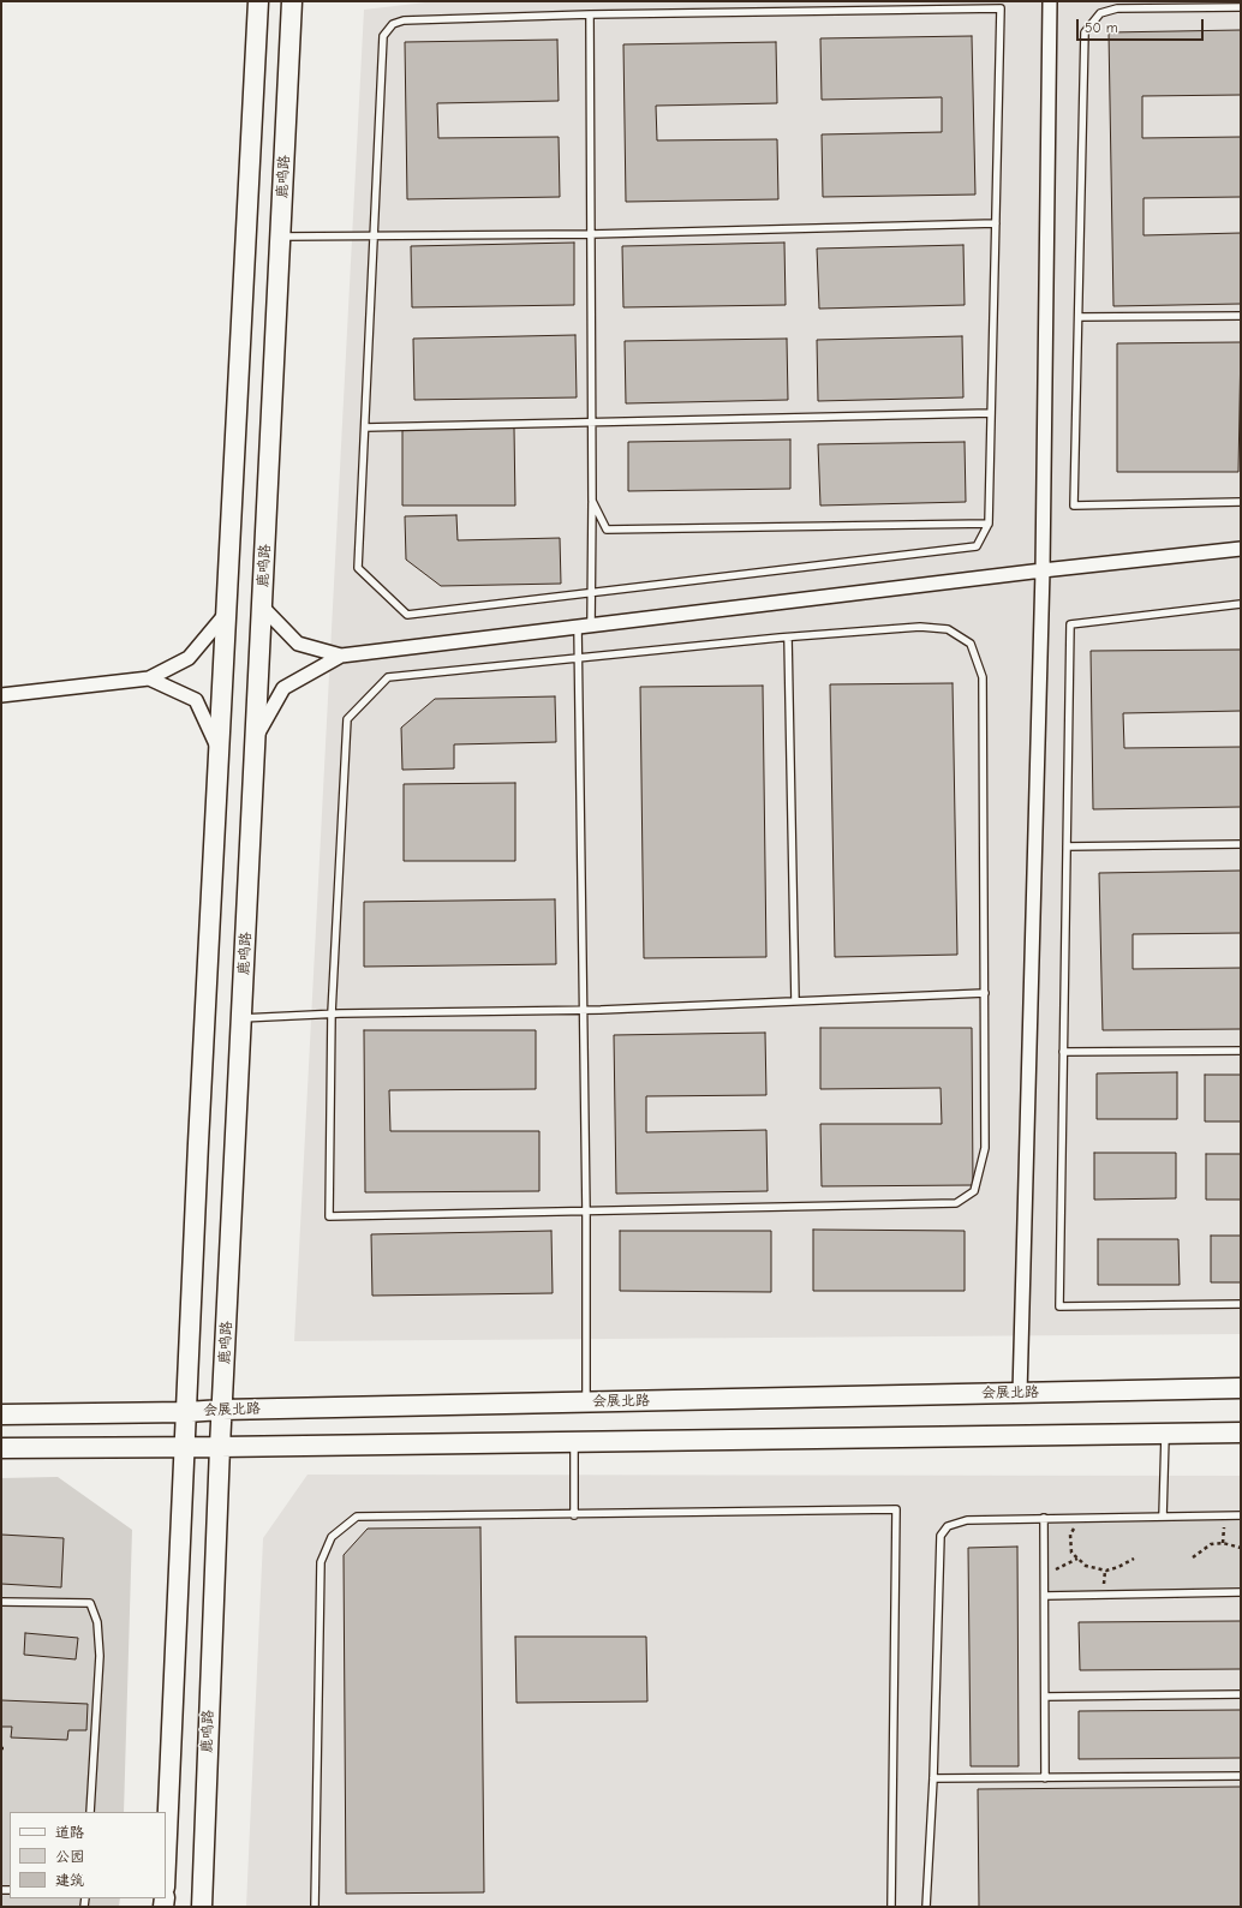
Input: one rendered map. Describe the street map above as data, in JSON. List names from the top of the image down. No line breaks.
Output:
{"streets":{"main road":["鹿鸣路","会展北路"]},"crossings":[["鹿鸣路","会展北路"]],"legend":["道路","公园","建筑"],"scale_bar":"50 m"}
